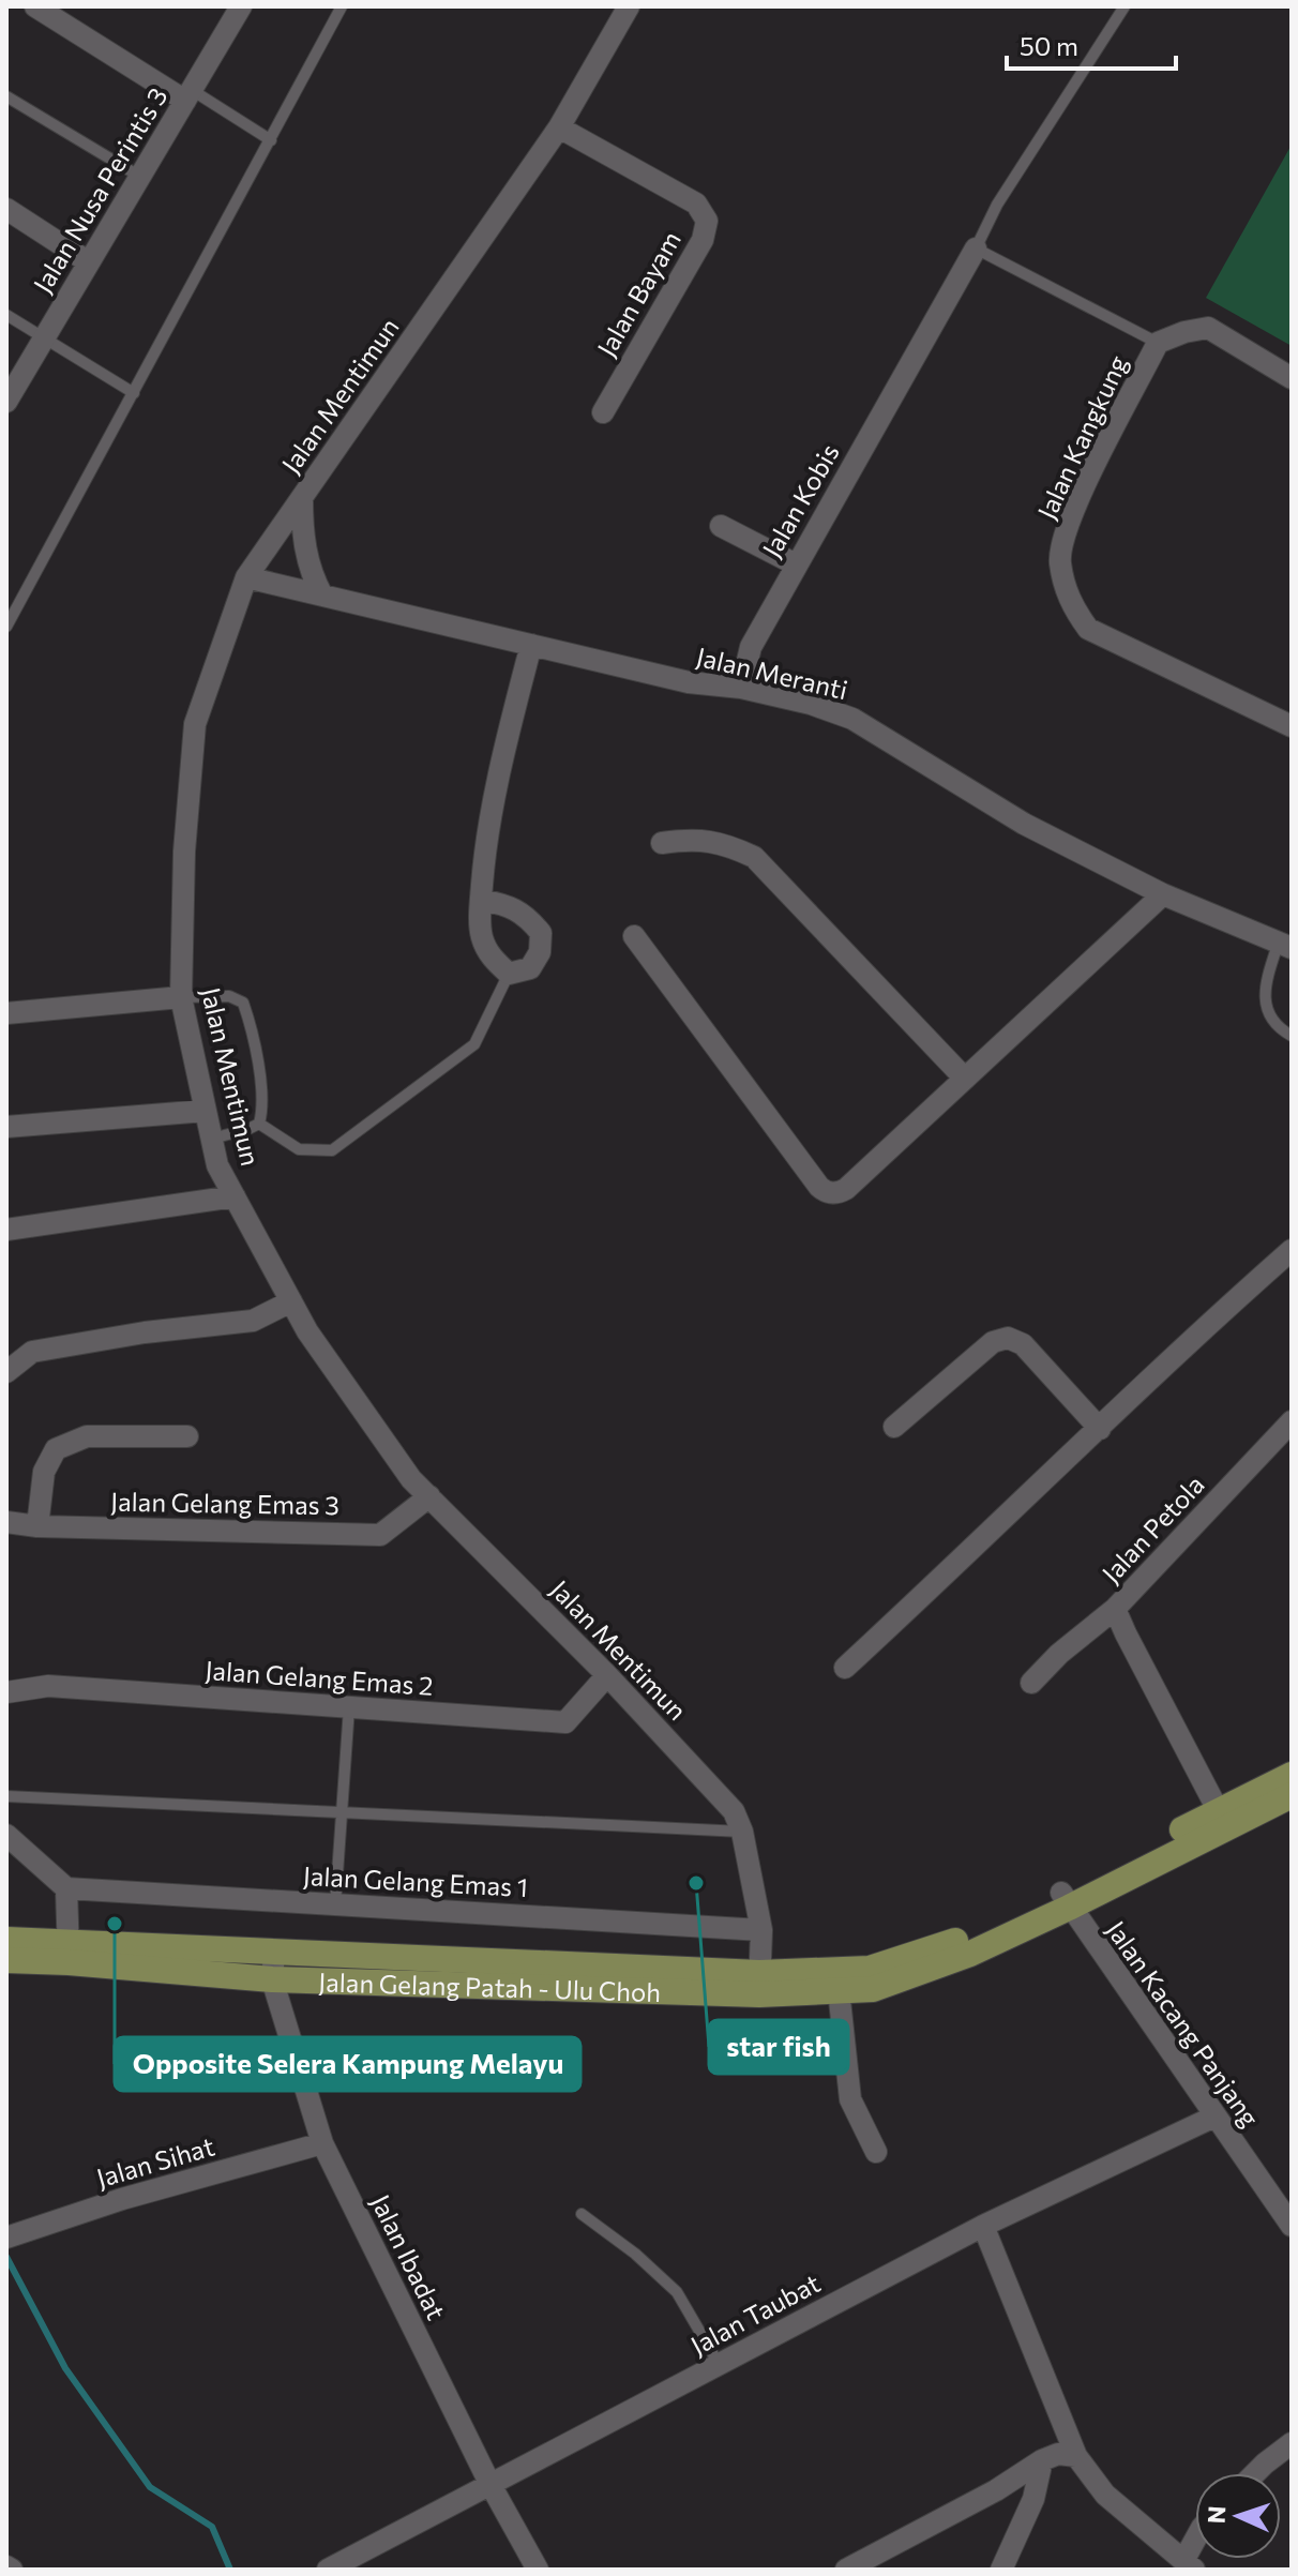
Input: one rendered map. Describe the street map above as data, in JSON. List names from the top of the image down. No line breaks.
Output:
{"streets":{"main road":["Jalan Gelang Patah - Ulu Choh"],"street":["Jalan Nusa Perintis 3","Jalan Bayam","Jalan Mentimun","Jalan Kangkung","Jalan Kobis","Jalan Meranti","Jalan Gelang Emas 3","Jalan Petola","Jalan Gelang Emas 2","Jalan Gelang Emas 1","Jalan Kacang Panjang","Jalan Sihat","Jalan Ibadat","Jalan Taubat"]},"crossings":[["Jalan Bayam","Jalan Mentimun"],["Jalan Mentimun","Jalan Meranti"],["Jalan Mentimun","Jalan Gelang Emas 3"],["Jalan Mentimun","Jalan Gelang Emas 2"],["Jalan Mentimun","Jalan Gelang Emas 1"],["Jalan Mentimun","Jalan Gelang Patah - Ulu Choh"],["Jalan Kobis","Jalan Meranti"],["Jalan Petola","Jalan Gelang Patah - Ulu Choh"],["Jalan Gelang Patah - Ulu Choh","Jalan Kacang Panjang"],["Jalan Gelang Patah - Ulu Choh","Jalan Ibadat"],["Jalan Kacang Panjang","Jalan Taubat"],["Jalan Sihat","Jalan Ibadat"],["Jalan Ibadat","Jalan Taubat"]],"places":["star fish","Opposite Selera Kampung Melayu"],"scale_bar":"50 m","north":"left"}
